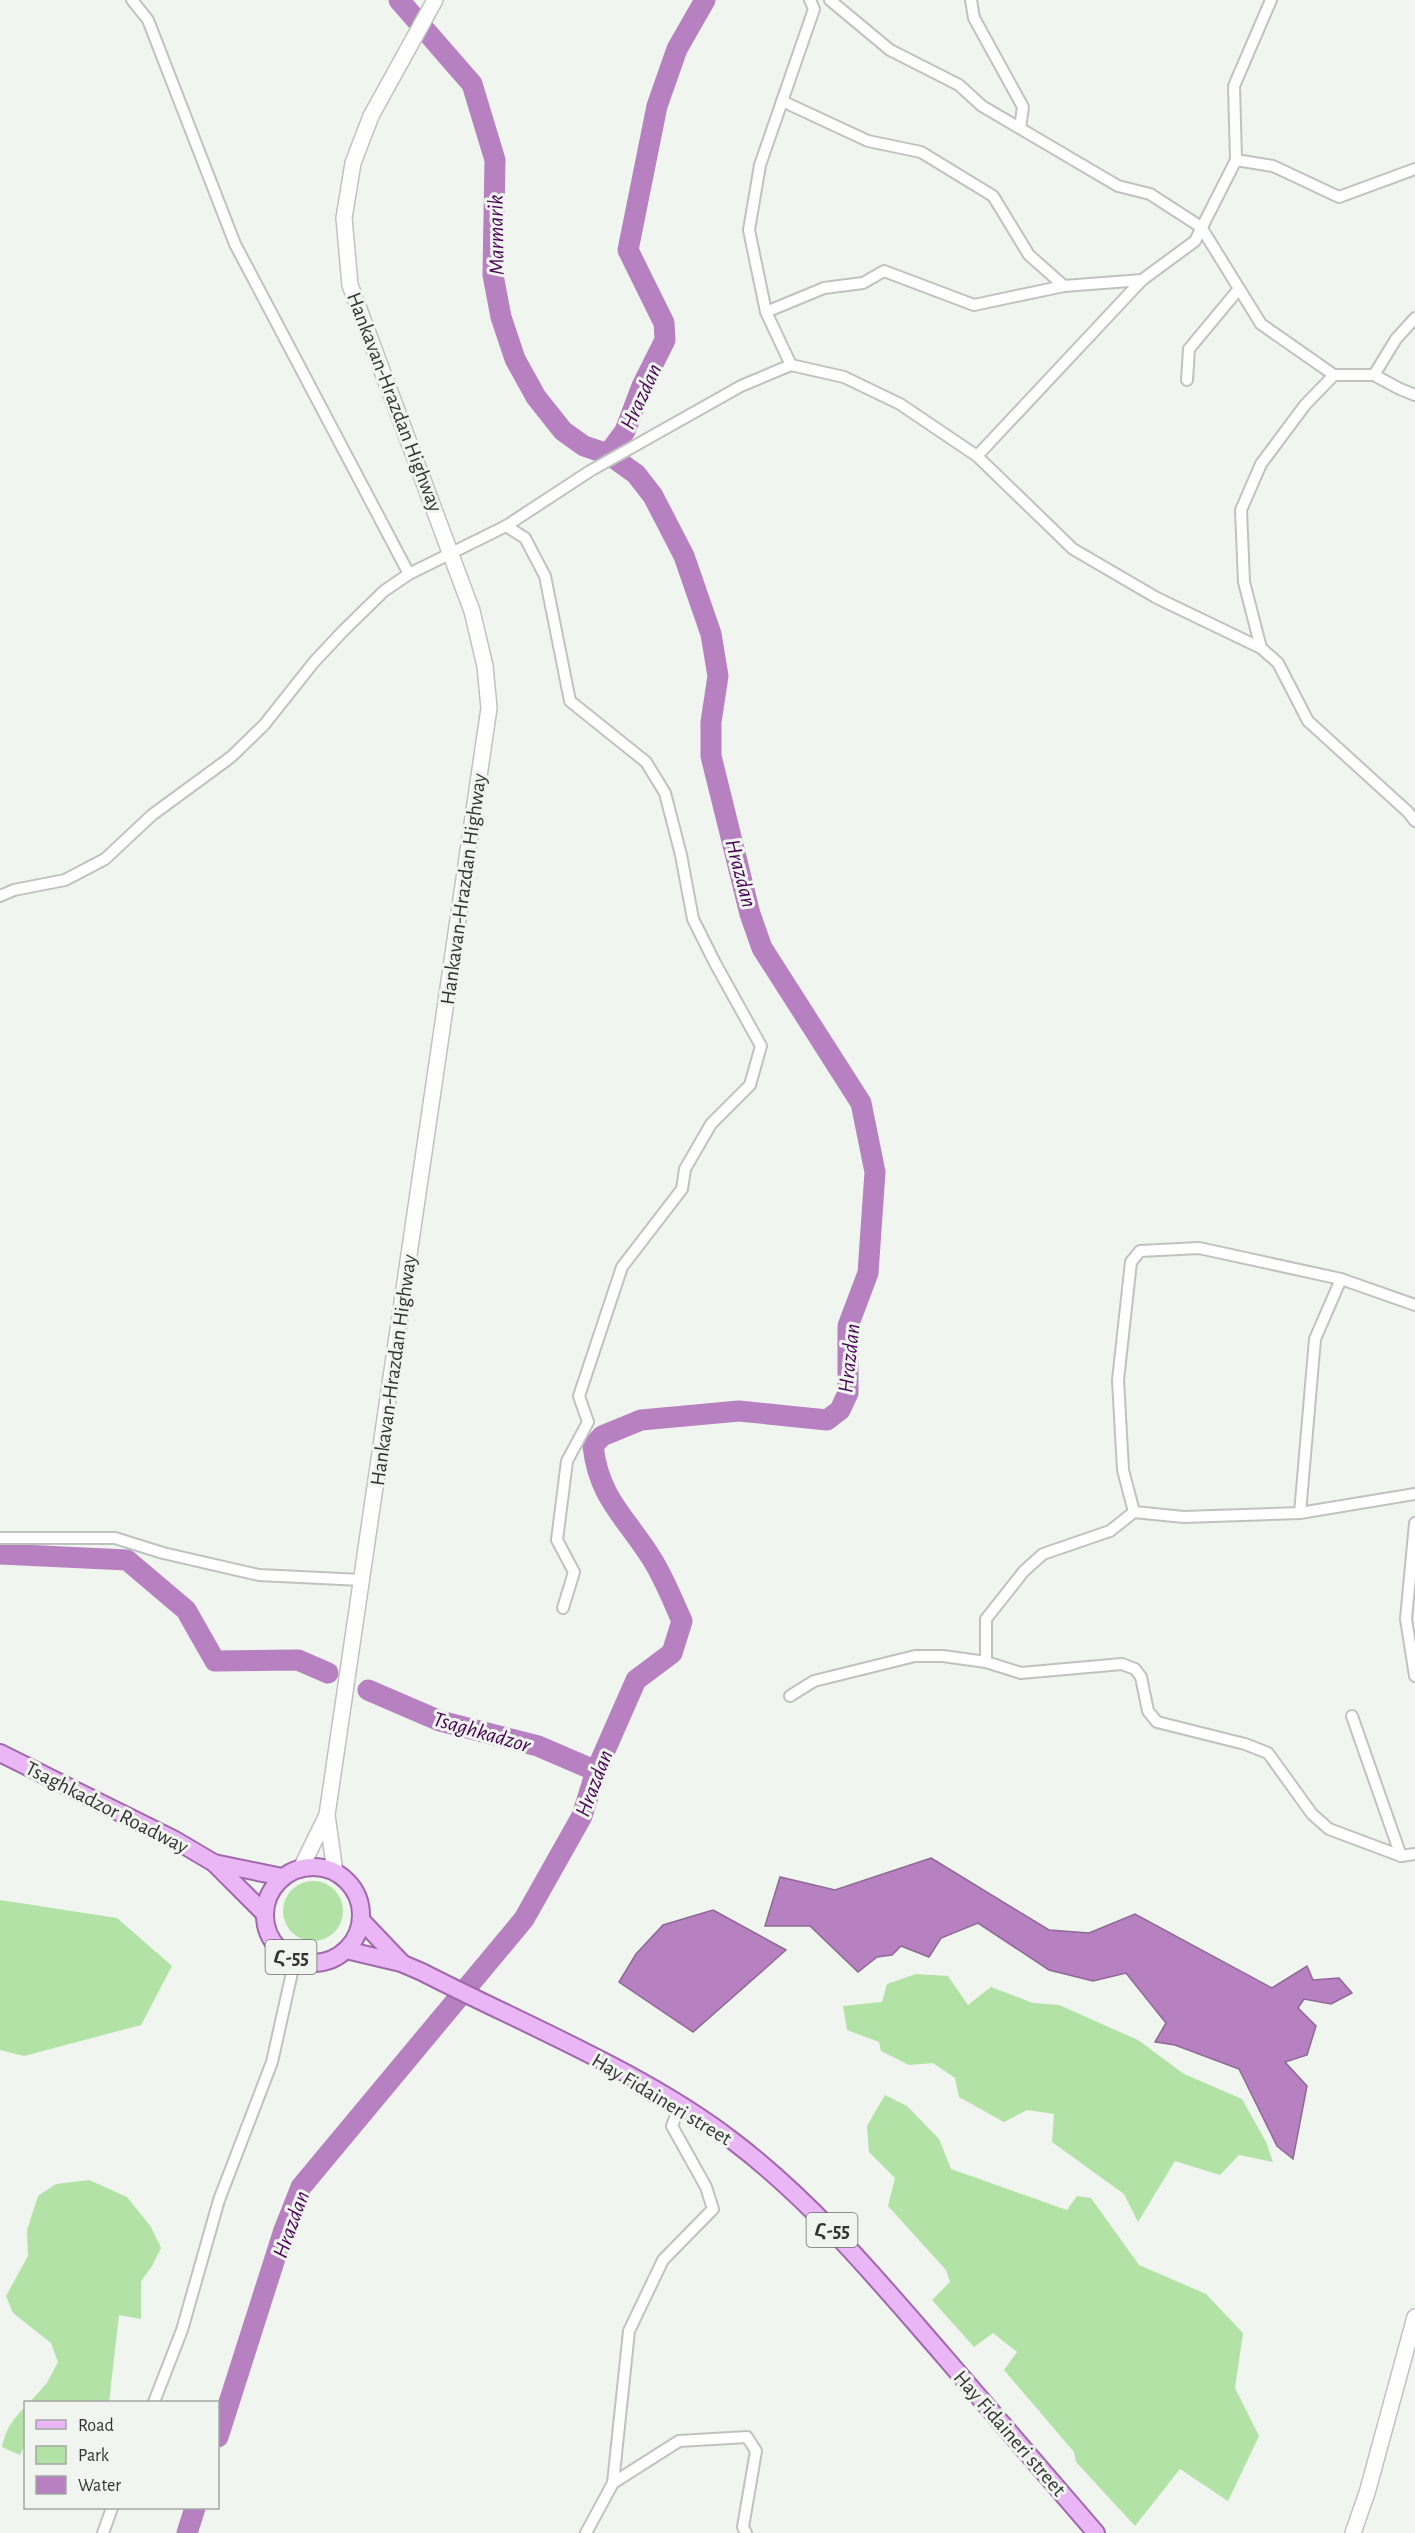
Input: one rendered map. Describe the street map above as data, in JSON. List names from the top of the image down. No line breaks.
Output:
{"streets":{"main road":["Hankavan-Hrazdan Highway","Tsaghkadzor Roadway","Հ-55","Hay Fidaineri street"]},"crossings":[["Hankavan-Hrazdan Highway","Tsaghkadzor Roadway"],["Hankavan-Hrazdan Highway","Հ-55"],["Hankavan-Hrazdan Highway","Hay Fidaineri street"],["Tsaghkadzor Roadway","Հ-55"],["Tsaghkadzor Roadway","Hay Fidaineri street"],["Հ-55","Hay Fidaineri street"]],"water":["Marmarik","Hrazdan","Tsaghkadzor"],"legend":["Road","Park","Water"]}
